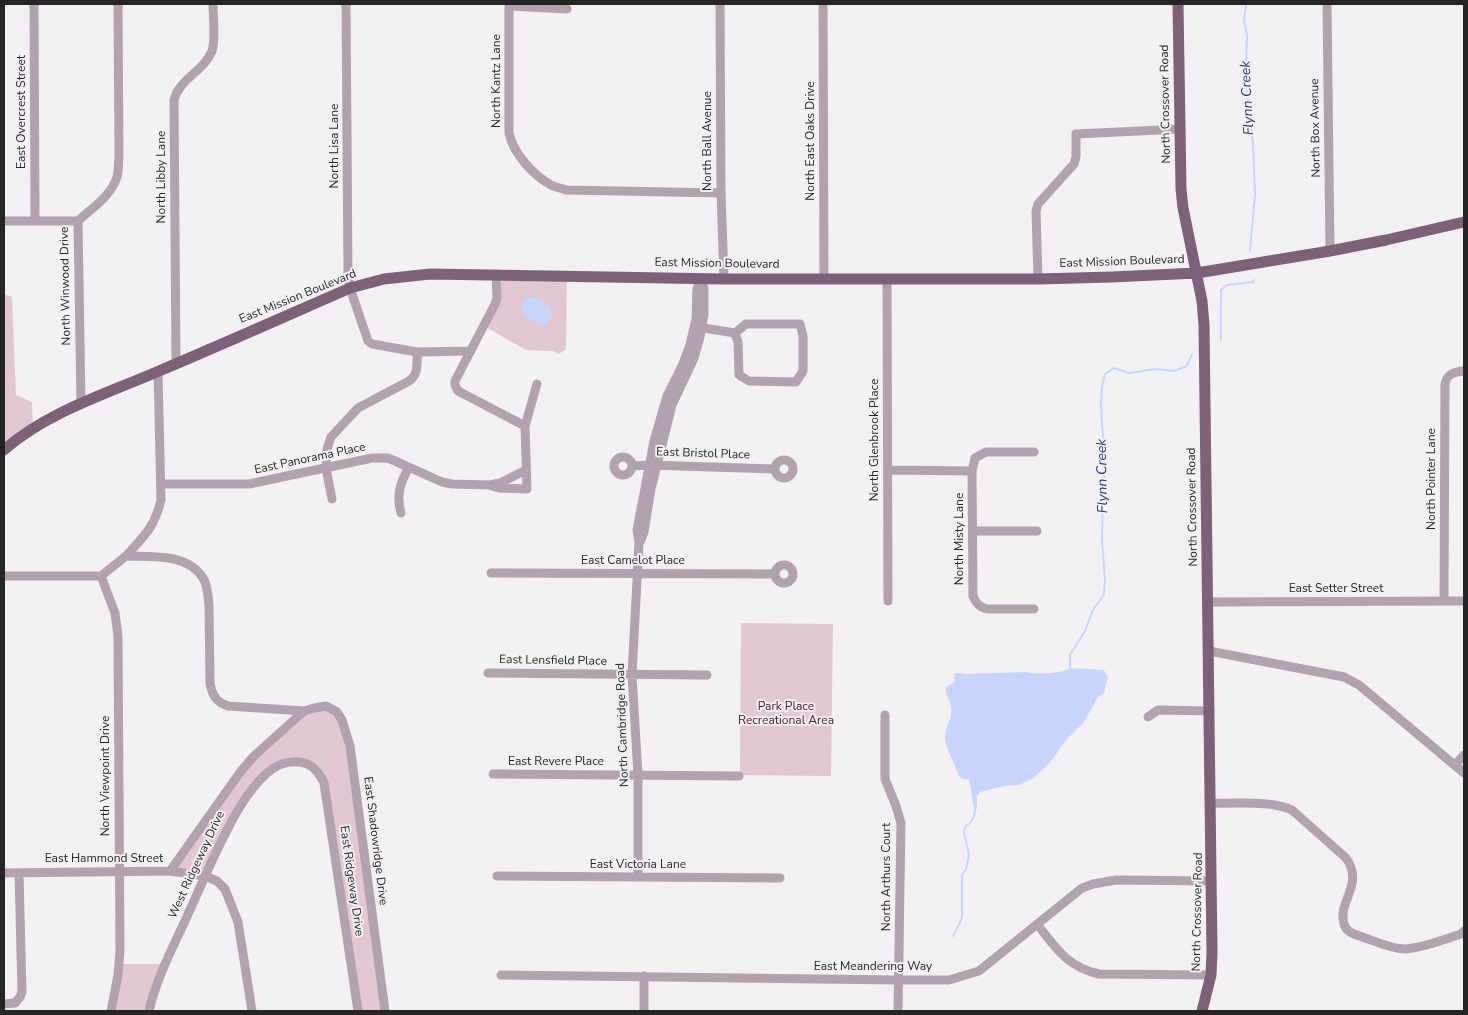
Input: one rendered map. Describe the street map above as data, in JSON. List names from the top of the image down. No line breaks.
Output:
{"streets":{"main road":["North Crossover Road","East Mission Boulevard"],"street":["North Kantz Lane","East Overcrest Street","North Box Avenue","North Ball Avenue","North East Oaks Drive","North Lisa Lane","North Libby Lane","North Winwood Drive","North Glenbrook Place","East Bristol Place","East Panorama Place","North Pointer Lane","North Misty Lane","East Camelot Place","East Setter Street","East Lensfield Place","North Cambridge Road","East Revere Place","North Viewpoint Drive","East Shadowridge Drive","East Hammond Street","West Ridgeway Drive","East Victoria Lane","North Arthurs Court","East Ridgeway Drive","East Meandering Way"]},"crossings":[["North Kantz Lane","North Ball Avenue"],["North Crossover Road","East Mission Boulevard"],["North Crossover Road","East Setter Street"],["North Crossover Road","East Meandering Way"],["North Box Avenue","East Mission Boulevard"],["North Ball Avenue","East Mission Boulevard"],["North East Oaks Drive","East Mission Boulevard"],["North Lisa Lane","East Mission Boulevard"],["North Libby Lane","East Mission Boulevard"],["East Mission Boulevard","North Winwood Drive"],["East Mission Boulevard","North Glenbrook Place"],["East Mission Boulevard","North Cambridge Road"],["East Bristol Place","North Cambridge Road"],["North Pointer Lane","East Setter Street"],["East Camelot Place","North Cambridge Road"],["East Lensfield Place","North Cambridge Road"],["North Cambridge Road","East Revere Place"],["North Cambridge Road","East Victoria Lane"],["North Viewpoint Drive","East Hammond Street"],["East Hammond Street","West Ridgeway Drive"],["West Ridgeway Drive","East Ridgeway Drive"],["North Arthurs Court","East Meandering Way"]],"water":["Flynn Creek"],"parks":["Park Place Recreational Area"]}
